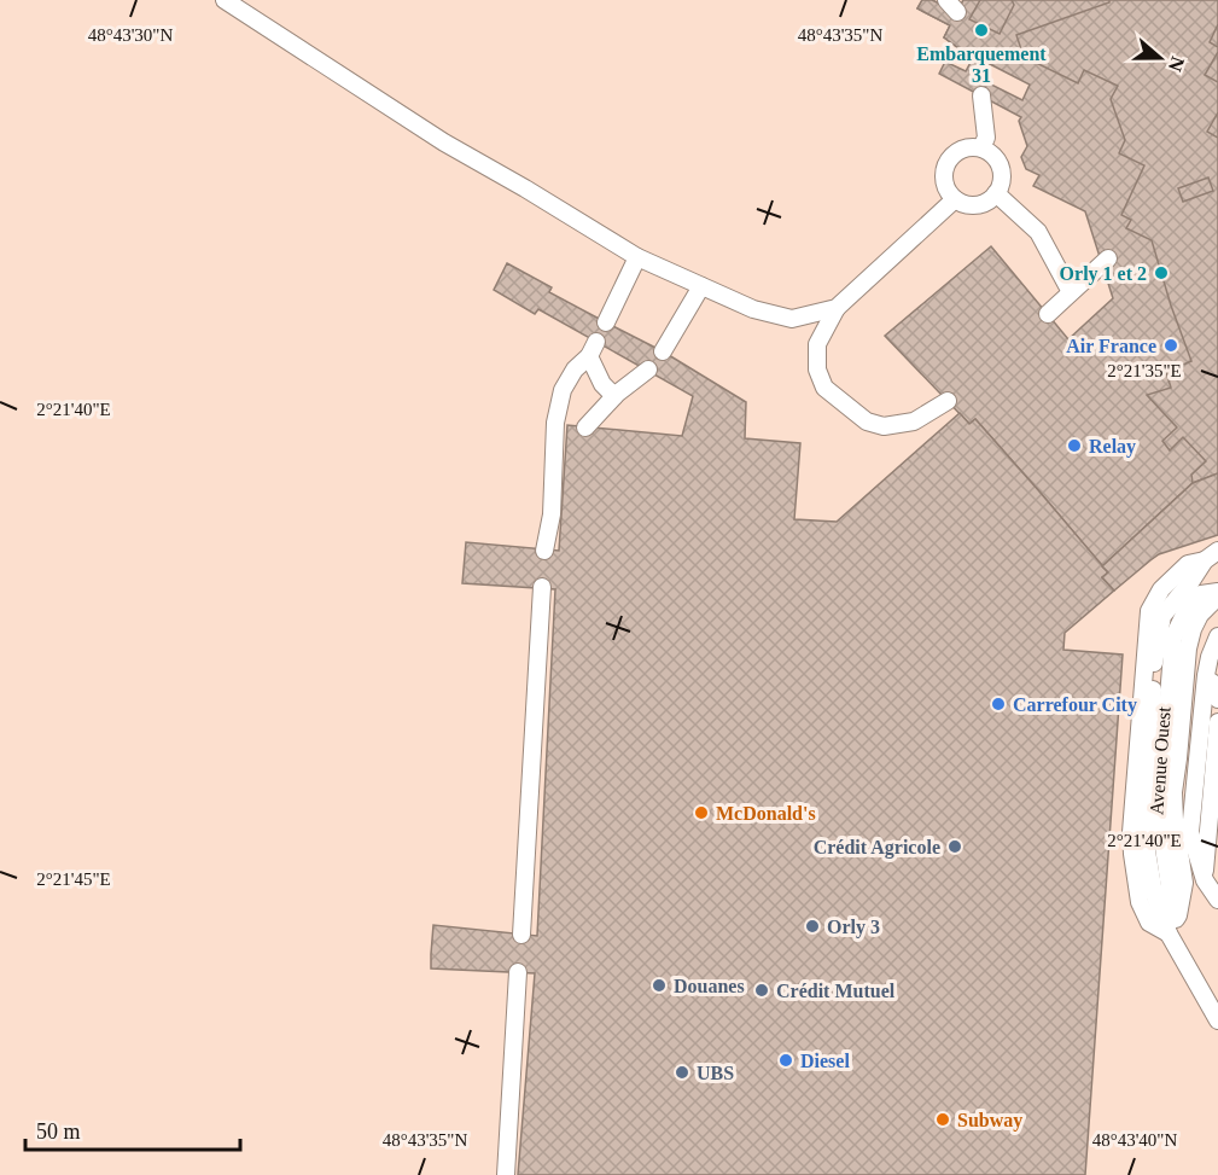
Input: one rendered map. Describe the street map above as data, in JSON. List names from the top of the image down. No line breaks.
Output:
{"streets":{"lane":["Avenue Ouest"]},"places":["Embarquement 31","Orly 1 et 2","Air France","Relay","Carrefour City","McDonald's","Crédit Agricole","Orly 3","Douanes","Crédit Mutuel","Diesel","UBS","Subway"],"scale_bar":"50 m","north":"right","coordinates":["48°43'30\"N","48°43'35\"N","2°21'35\"E","2°21'40\"E","2°21'45\"E","48°43'40\"N"]}
